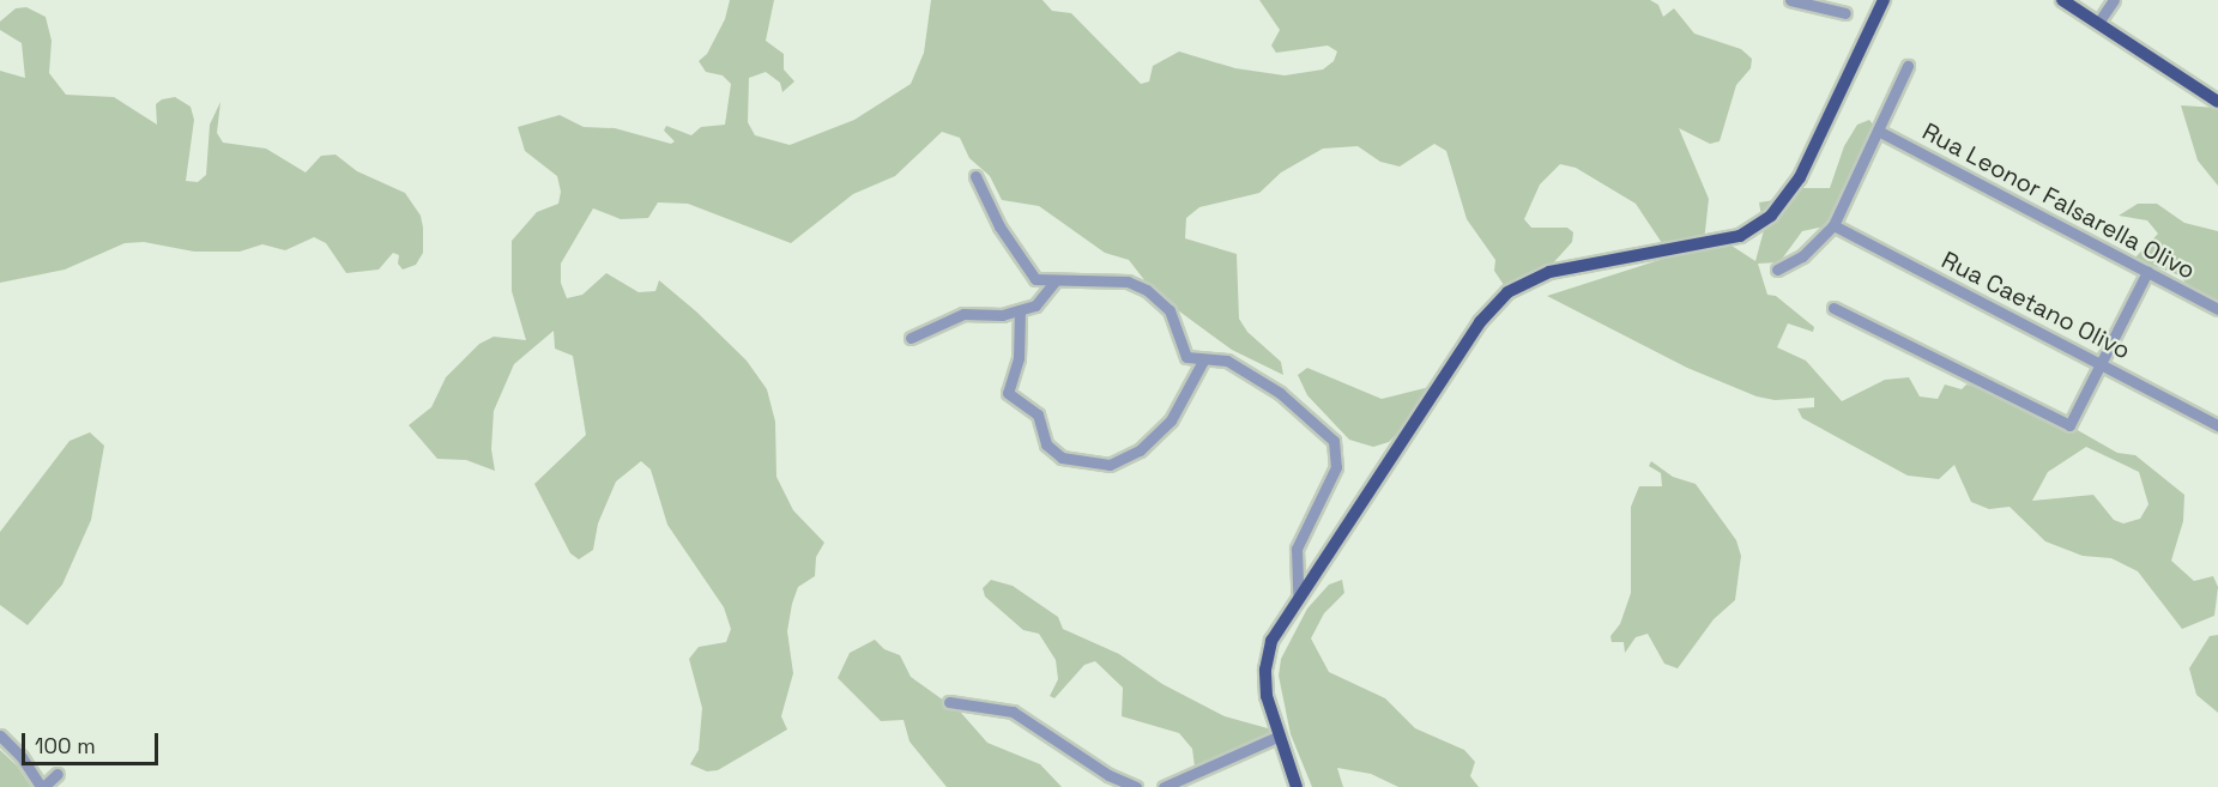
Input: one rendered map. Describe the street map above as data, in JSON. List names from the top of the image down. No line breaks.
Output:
{"streets":{"street":["Rua Leonor Falsarella Olivo","Rua Caetano Olivo"]},"scale_bar":"100 m"}
